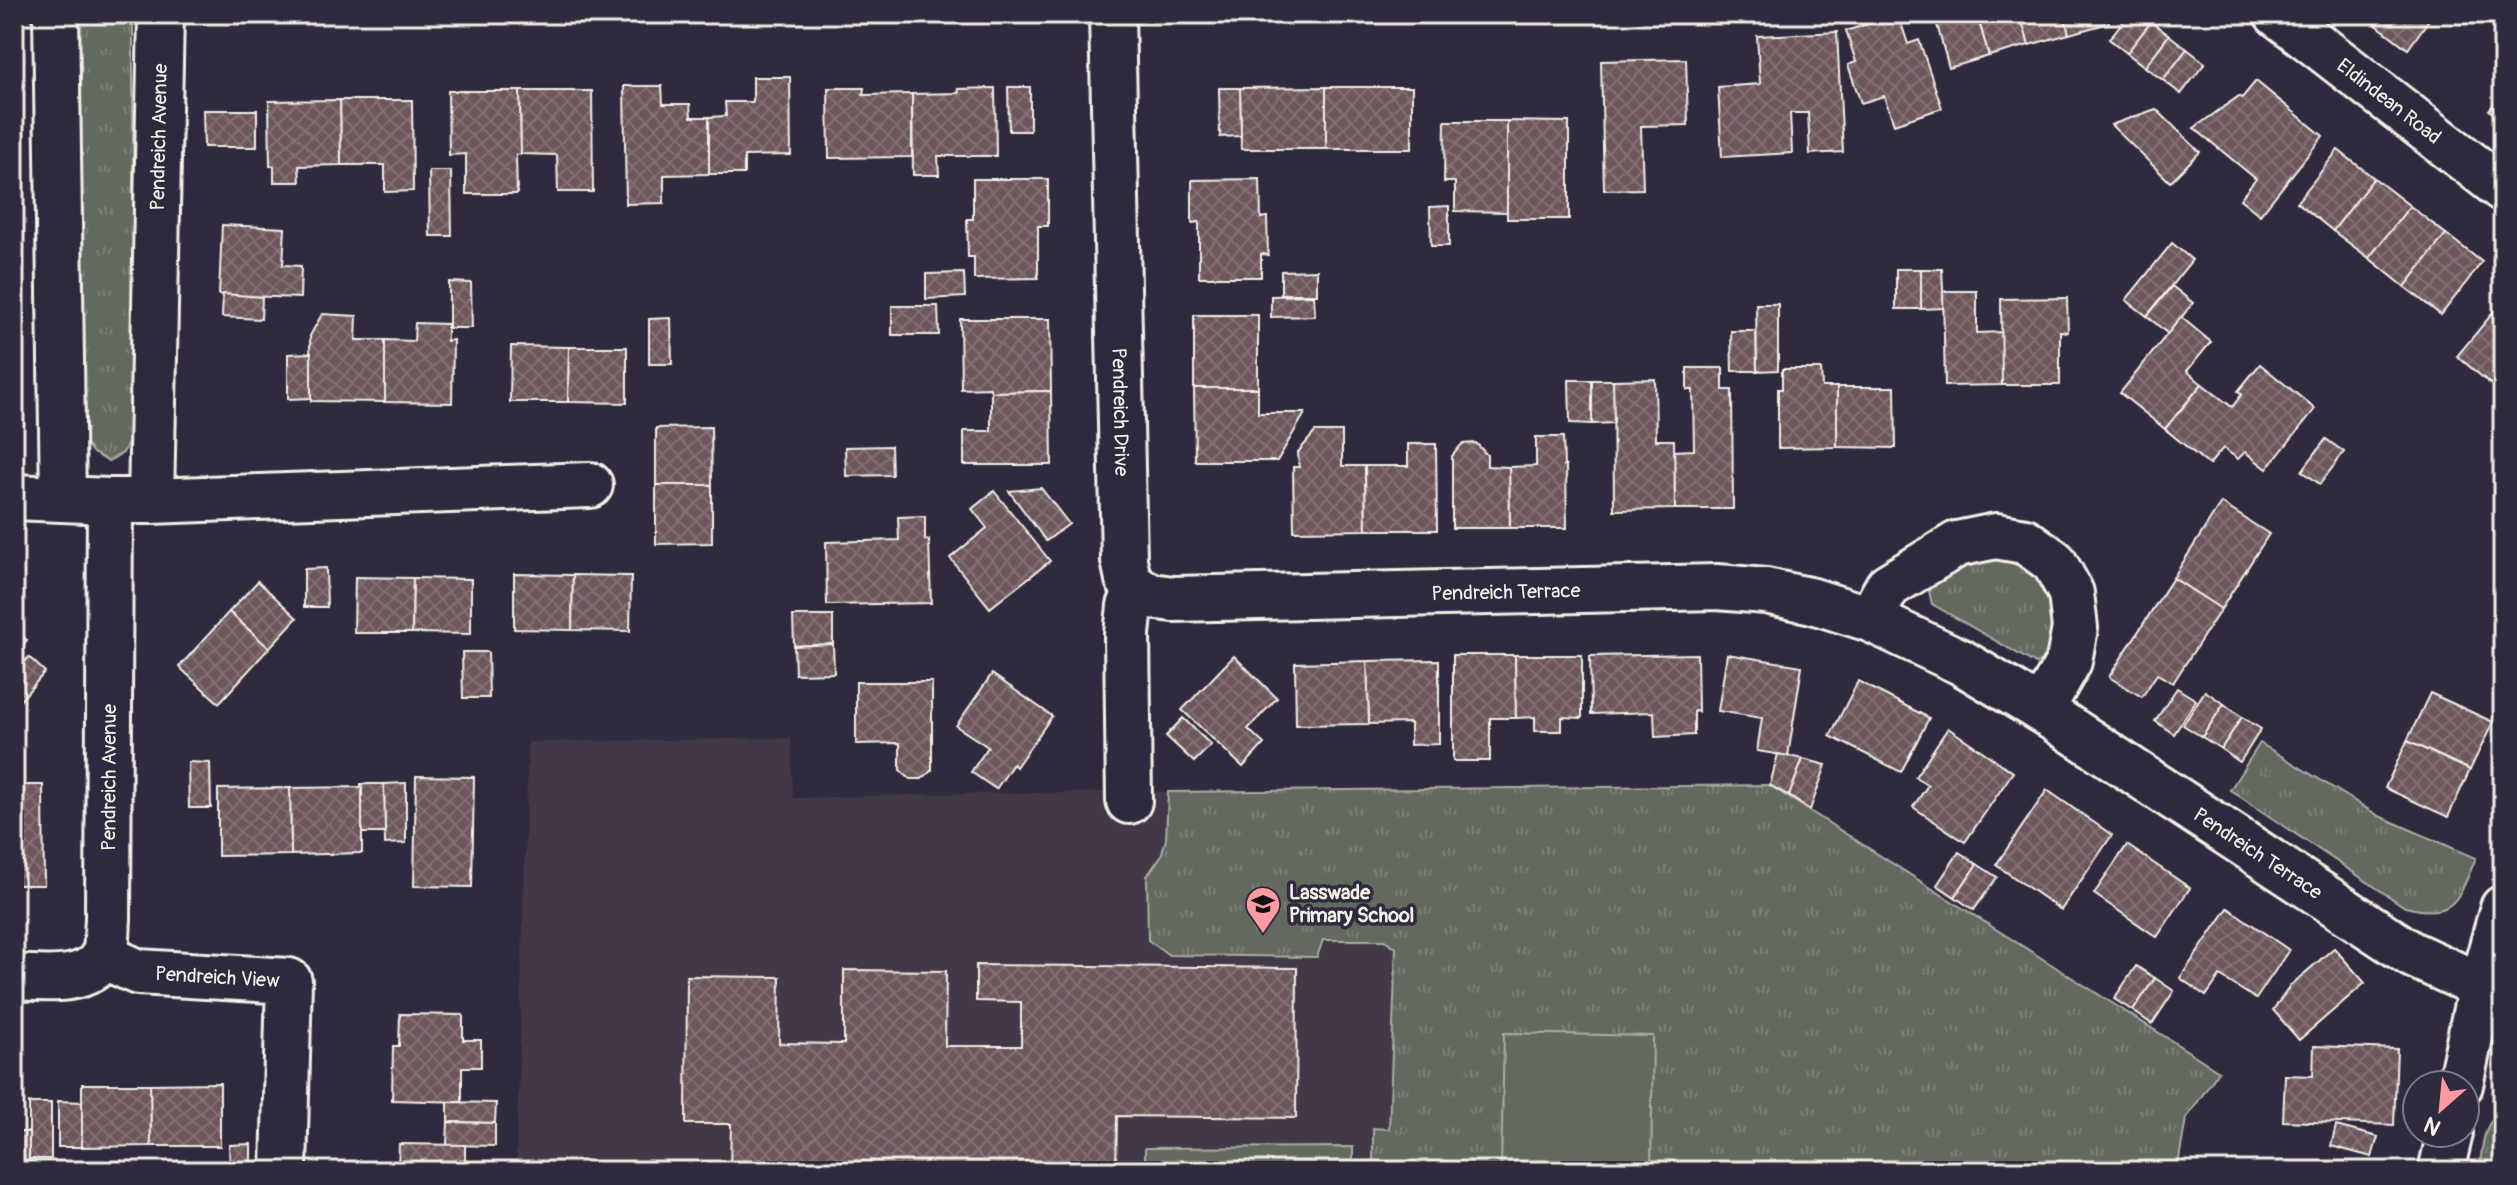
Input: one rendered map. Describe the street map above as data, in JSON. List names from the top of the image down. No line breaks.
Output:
{"streets":{"street":["Eldindean Road","Pendreich Avenue","Pendreich Drive","Pendreich Terrace","Pendreich View"]},"crossings":[["Pendreich Avenue","Pendreich View"],["Pendreich Drive","Pendreich Terrace"]],"places":{"school or university":["Lasswade Primary School"]},"north":"bottom left"}
